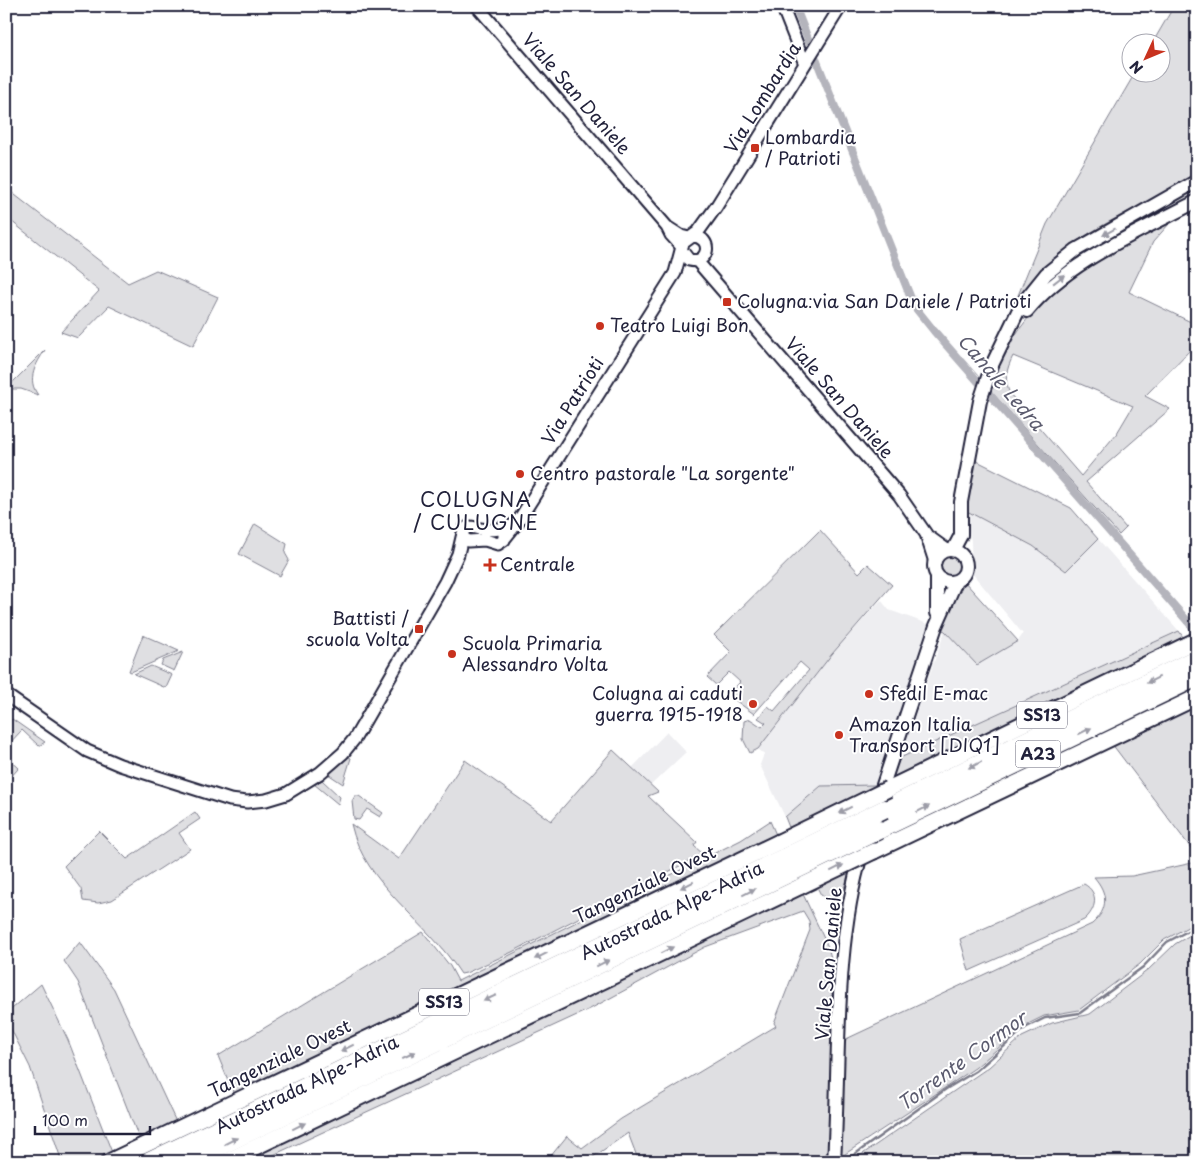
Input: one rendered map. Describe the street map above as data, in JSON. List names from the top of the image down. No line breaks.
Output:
{"streets":{"highway":["SS13","A23","Tangenziale Ovest","Autostrada Alpe-Adria"],"main road":["Viale San Daniele"],"street":["Via Lombardia","Via Patrioti"]},"crossings":[["Viale San Daniele","Via Lombardia"],["Viale San Daniele","Via Patrioti"],["Via Lombardia","Via Patrioti"],["Tangenziale Ovest","Autostrada Alpe-Adria"]],"districts":["COLUGNA / CULUGNE"],"water":["Canale Ledra","Torrente Cormor"],"places":{"transit":["Lombardia / Patrioti","Colugna:via San Daniele / Patrioti","Battisti / scuola Volta"],"other":["Teatro Luigi Bon","Centro pastorale \"La sorgente\"","Scuola Primaria Alessandro Volta","Sfedil E-mac","Colugna ai caduti guerra 1915-1918","Amazon Italia Transport [DIQ1]"],"health":["Centrale"]},"scale_bar":"100 m","north":"bottom left"}
